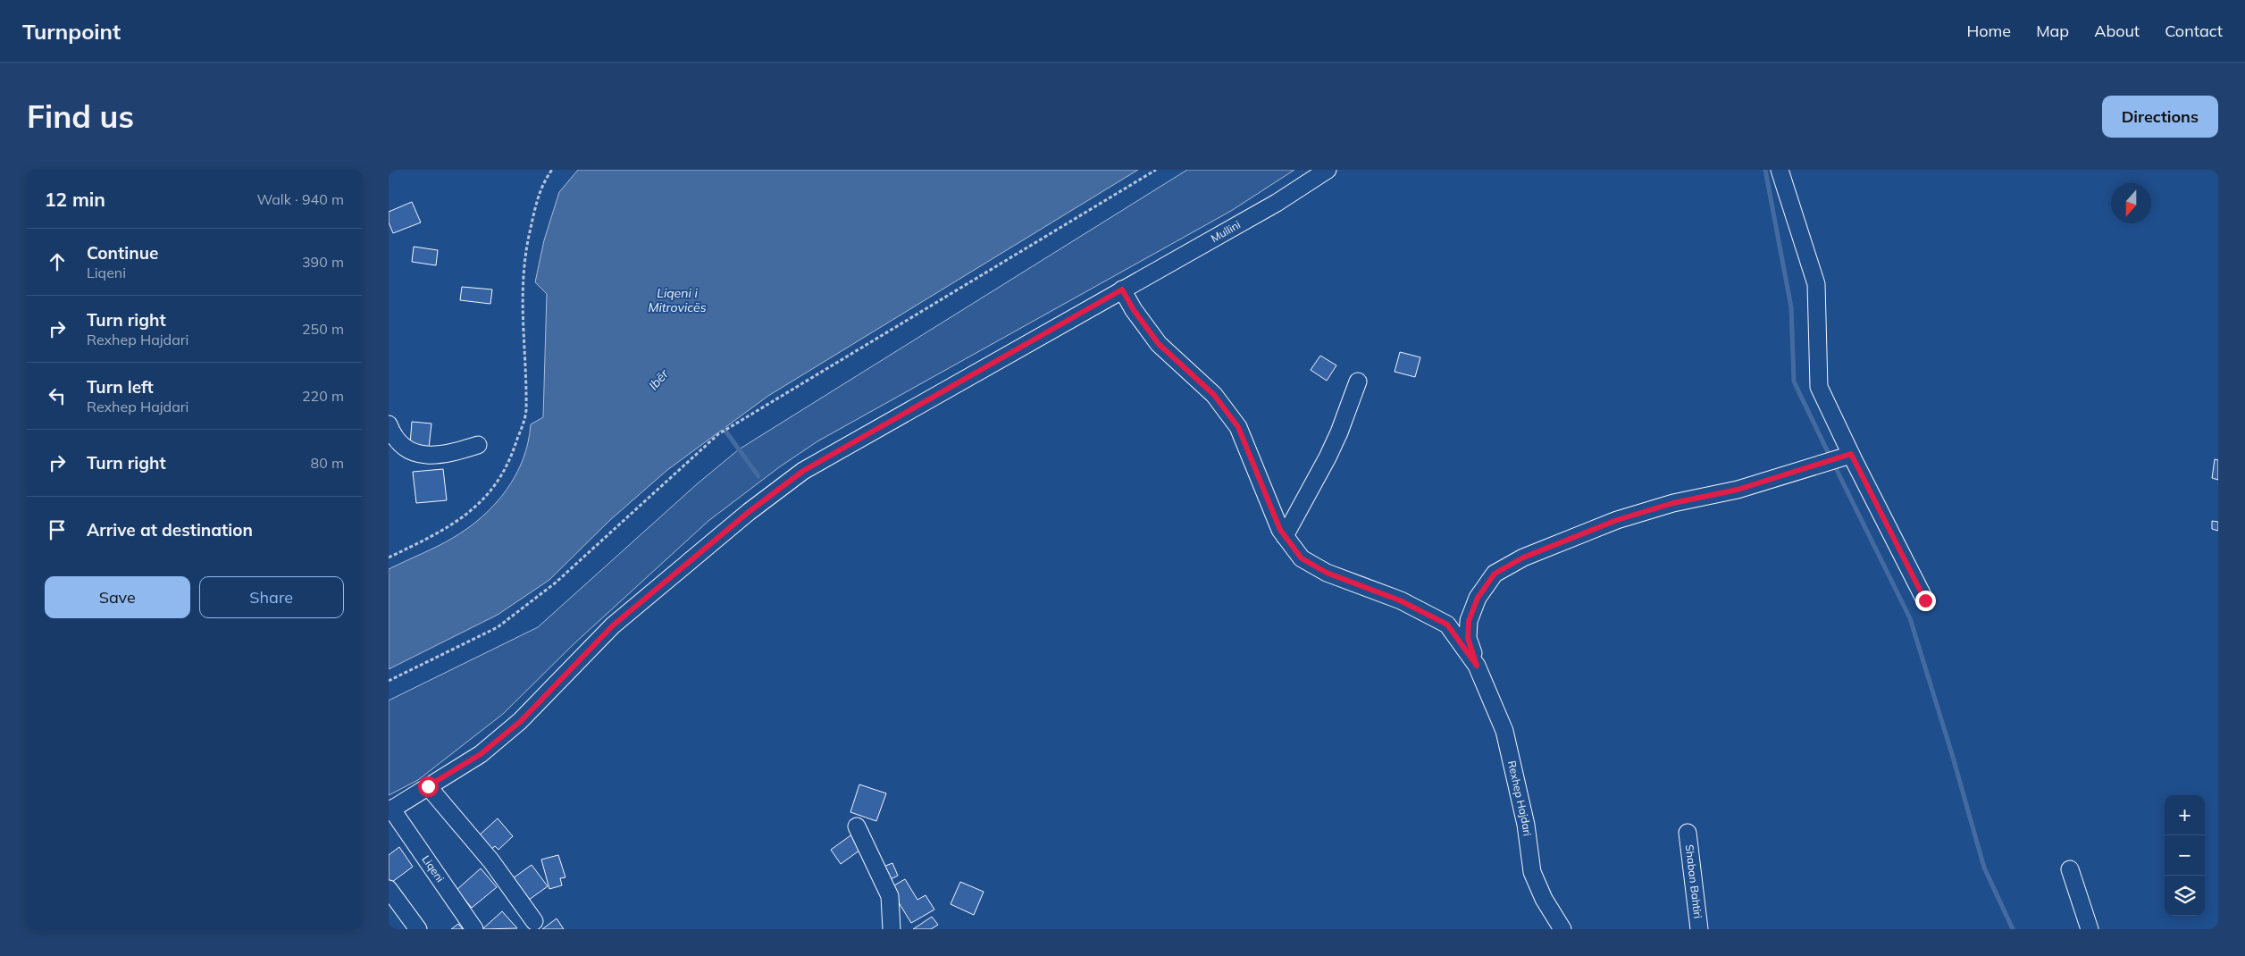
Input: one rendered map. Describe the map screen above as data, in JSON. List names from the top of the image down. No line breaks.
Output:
{"streets":{"street":["Mullini","Rexhep Hajdari","Liqeni","Shaban Bahtiri"]},"crossings":[["Mullini","Rexhep Hajdari"],["Mullini","Liqeni"],["Rexhep Hajdari","Liqeni"]],"water":["Liqeni i Mitrovicës","Ibër"],"north":"bottom","page":{"header":"Turnpoint","nav":["Home","Map","About","Contact"],"buttons":["Directions",["Save","Share"]],"title":"Find us","heading":["12 min","Walk · 940 m"],"list":[["Continue","Liqeni","390 m"],["Turn right","Rexhep Hajdari","250 m"],["Turn left","Rexhep Hajdari","220 m"],["Turn right","80 m"],"Arrive at destination"],"map_buttons":["+","−"]}}
